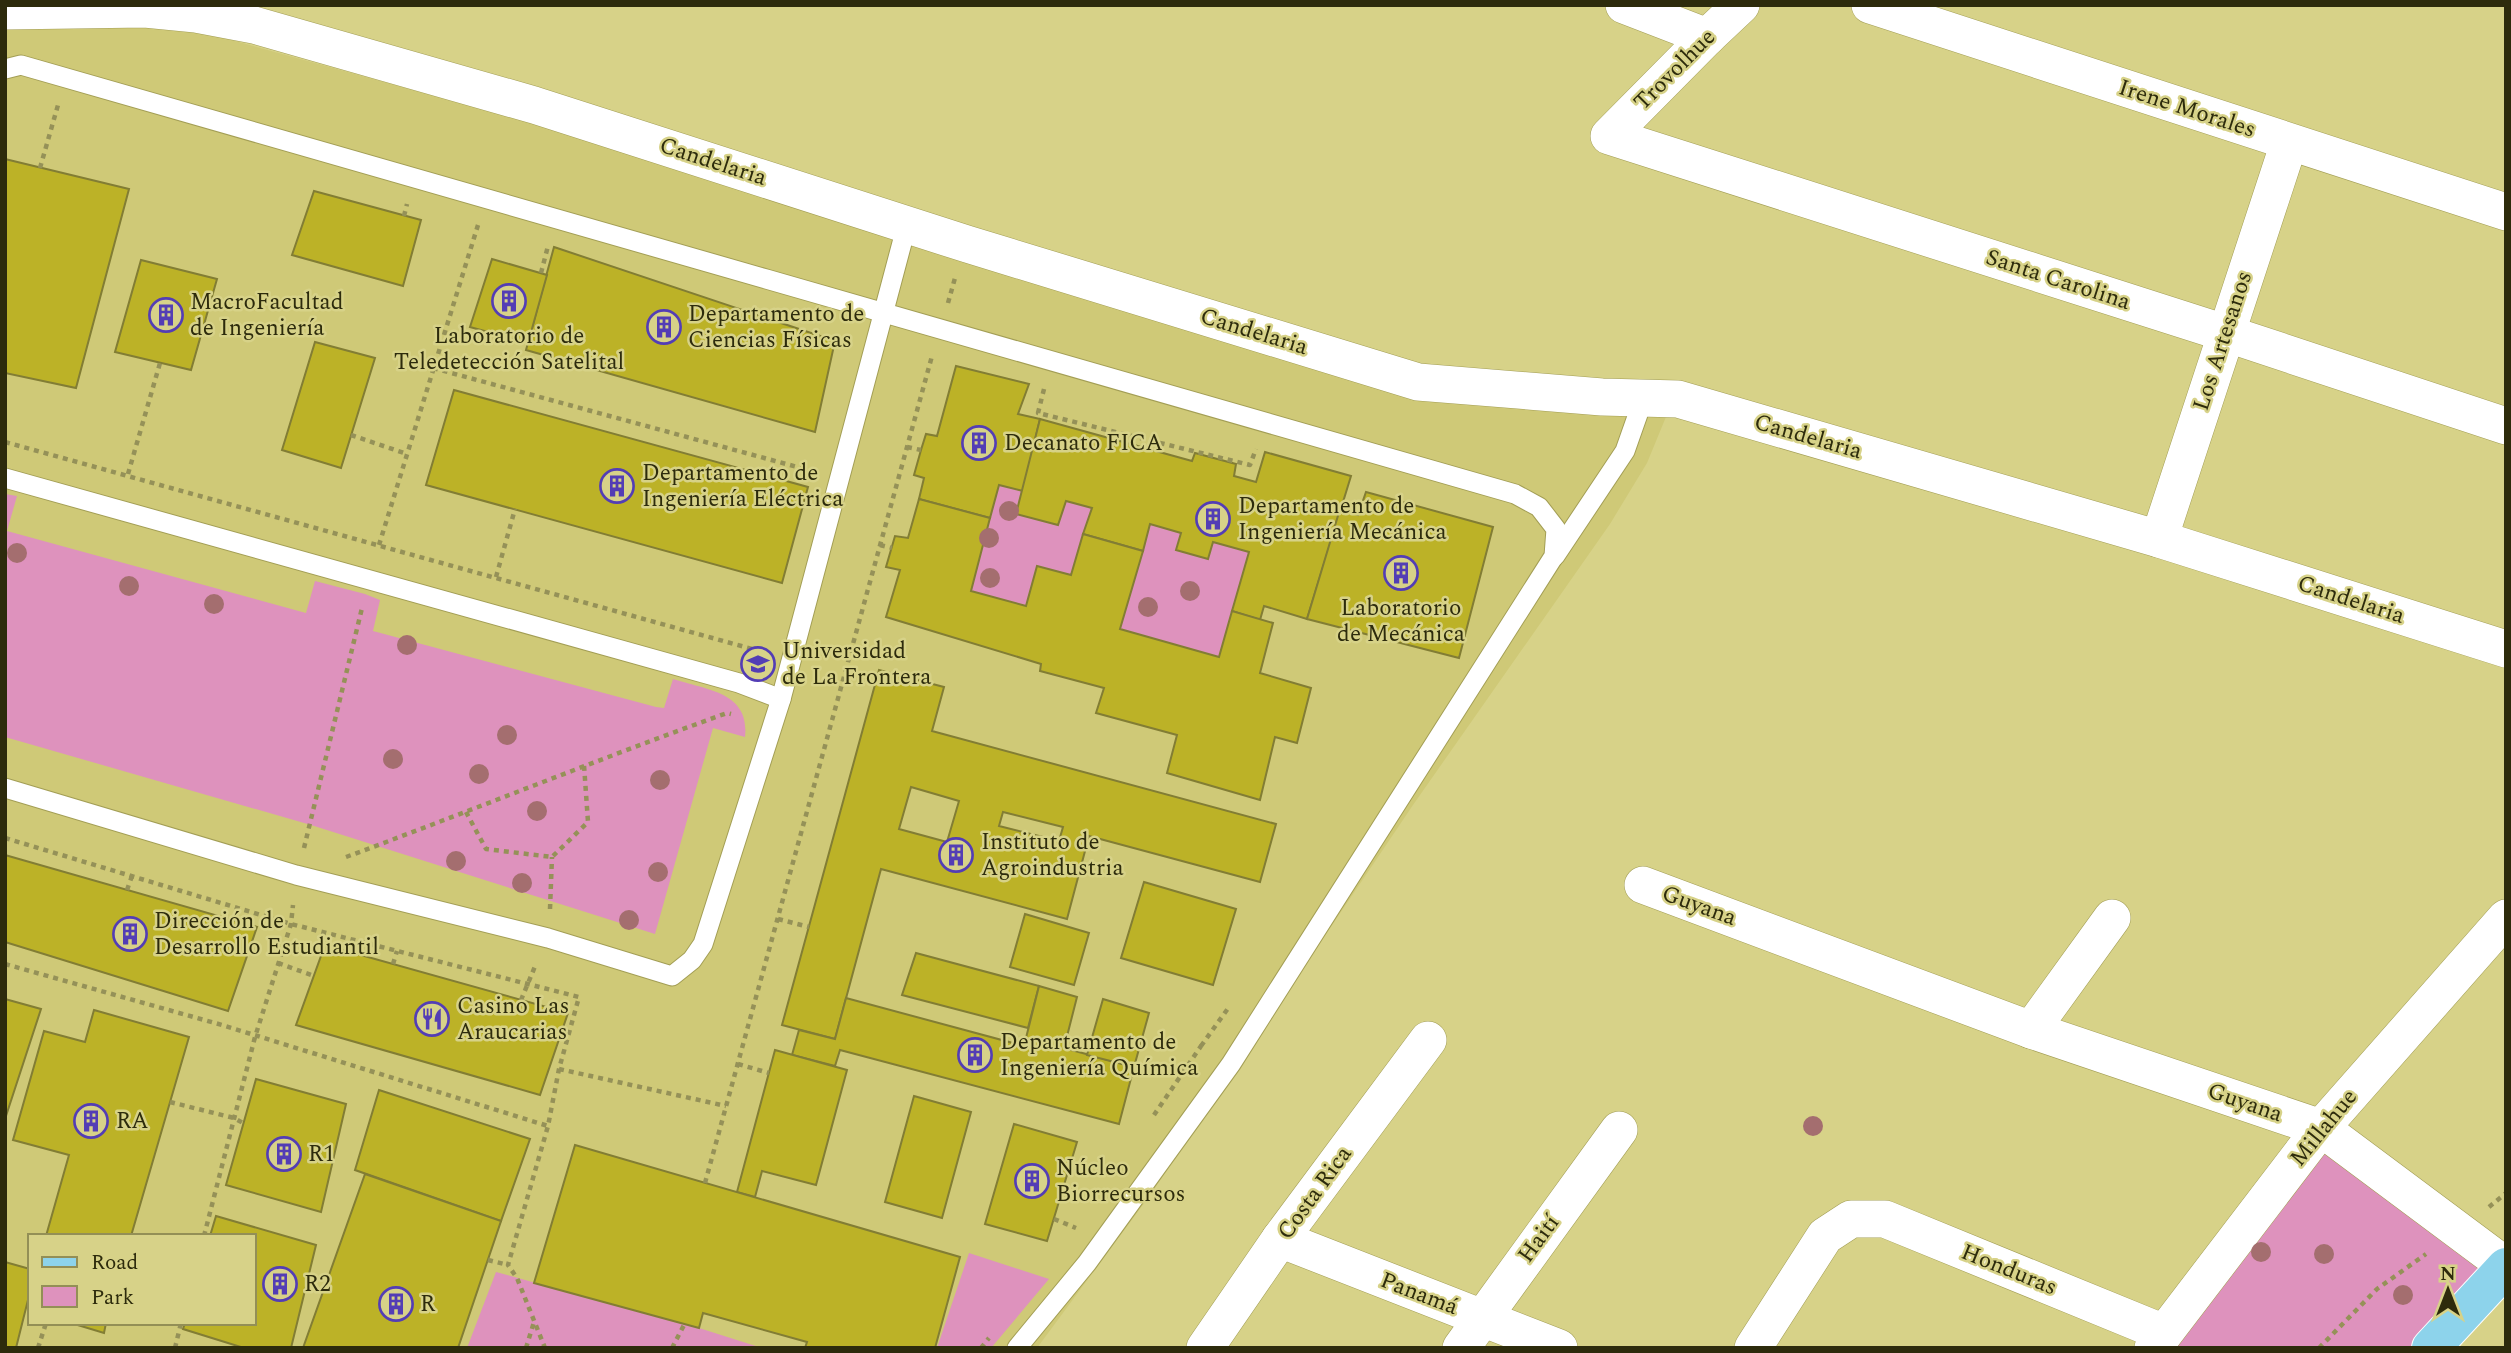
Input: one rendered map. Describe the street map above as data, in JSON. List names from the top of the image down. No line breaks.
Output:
{"streets":{"street":["Trovolhue","Irene Morales","Candelaria","Santa Carolina","Los Artesanos","Guyana","Millahue","Costa Rica","Haití","Honduras","Panamá"]},"crossings":[["Trovolhue","Santa Carolina"],["Irene Morales","Los Artesanos"],["Candelaria","Los Artesanos"],["Santa Carolina","Los Artesanos"],["Guyana","Millahue"],["Millahue","Honduras"],["Costa Rica","Panamá"],["Haití","Panamá"]],"places":{"building":["Laboratorio de Teledetección Satelital","MacroFacultad de Ingeniería","Departamento de Ciencias Físicas","Decanato FICA","Departamento de Ingeniería Eléctrica","Departamento de Ingeniería Mecánica","Laboratorio de Mecánica","Instituto de Agroindustria","Dirección de Desarrollo Estudiantil","Departamento de Ingeniería Química","RA","R1","Núcleo Biorrecursos","R2","R"],"school or university":["Universidad de La Frontera"],"restaurant":["Casino Las Araucarias"]},"legend":["Road","Park"],"north":"top"}
